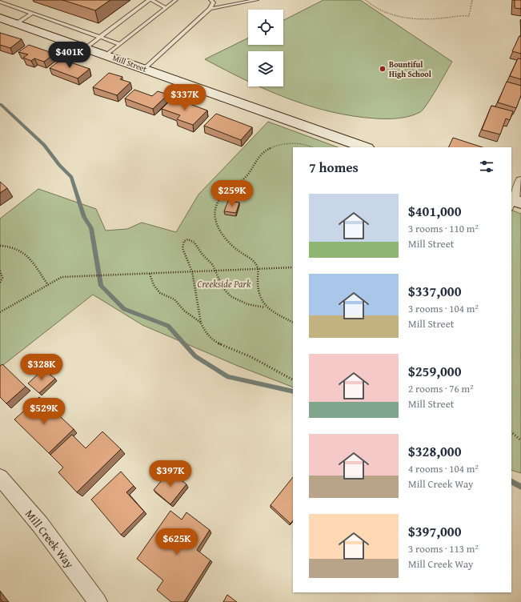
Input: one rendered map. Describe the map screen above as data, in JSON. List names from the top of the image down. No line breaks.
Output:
{"streets":{"street":["Mill Street","Mill Creek Way"]},"parks":["Creekside Park"],"places":["Bountiful High School"],"page":{"price":["$401K","$337K","$259K","$328K","$529K","$397K","$625K"],"heading":"7 homes","list":[{"name":"$401,000","note":"3 rooms · 110 m² · Mill Street"},{"name":"$337,000","note":"3 rooms · 104 m² · Mill Street"},{"name":"$259,000","note":"2 rooms · 76 m² · Mill Street"},{"name":"$328,000","note":"4 rooms · 104 m² · Mill Creek Way"},{"name":"$397,000","note":"3 rooms · 113 m² · Mill Creek Way"}]}}
